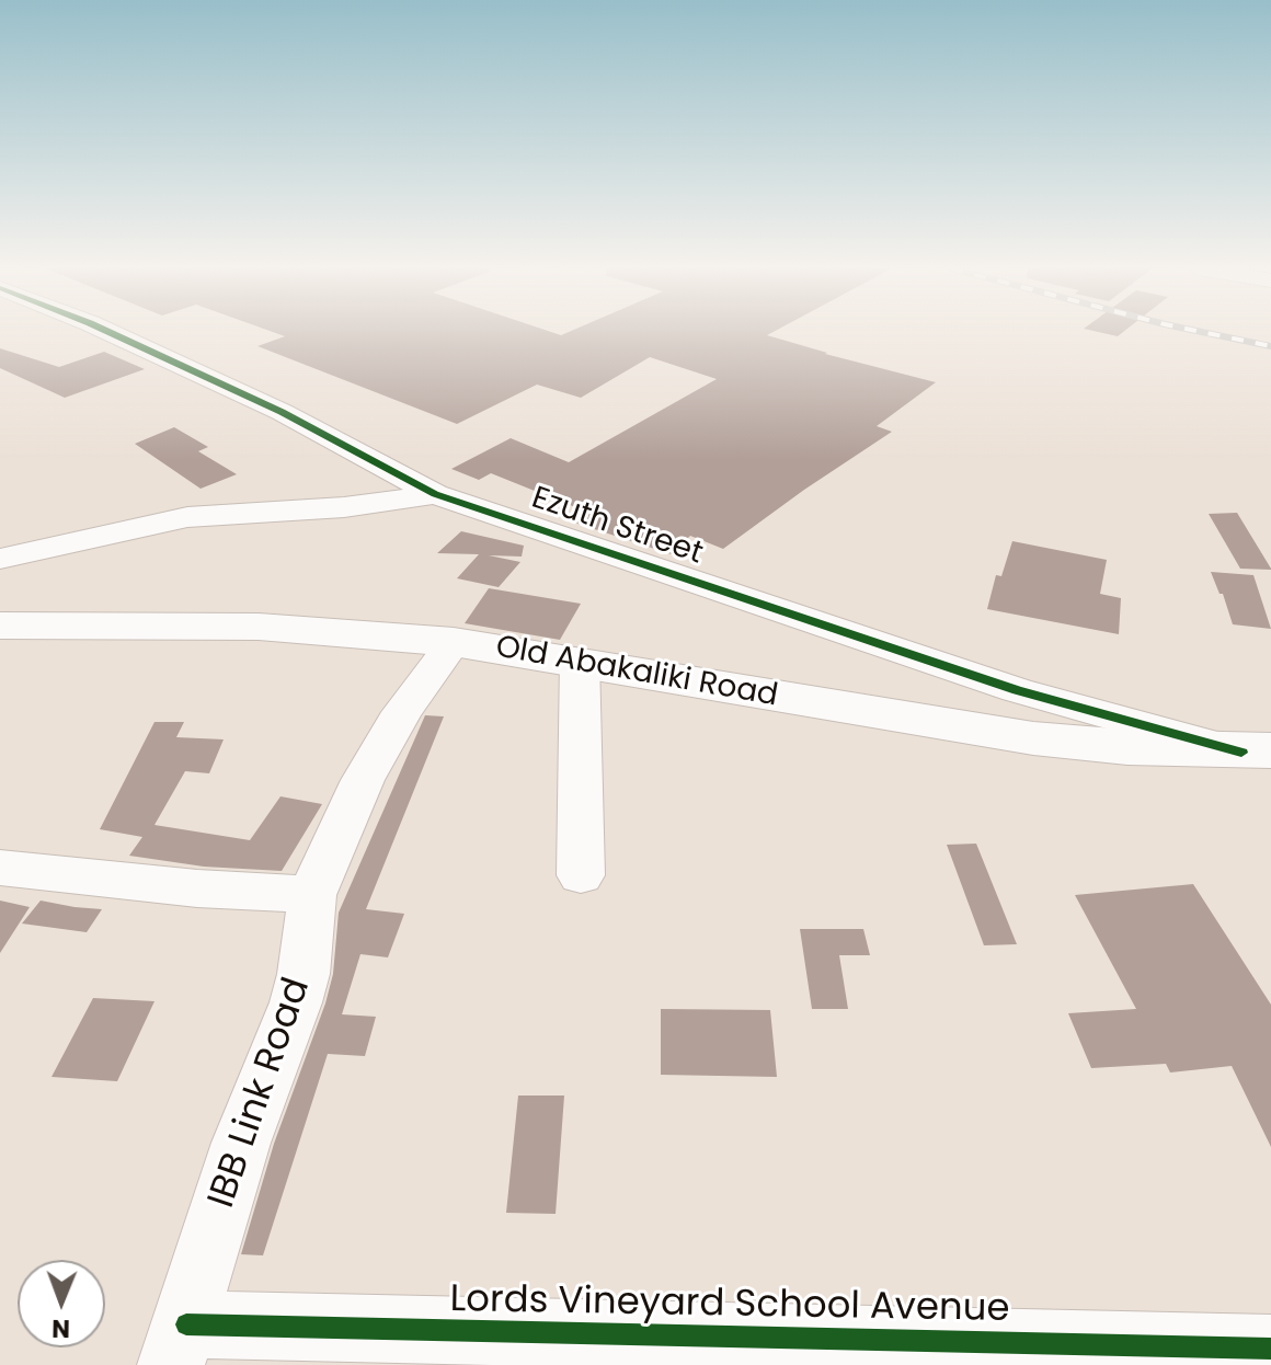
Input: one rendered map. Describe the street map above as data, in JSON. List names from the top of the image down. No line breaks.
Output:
{"streets":{"main road":["Old Abakaliki Road"],"street":["Ezuth Street","IBB Link Road","Lords Vineyard School Avenue"]},"crossings":[["Ezuth Street","Old Abakaliki Road"],["Old Abakaliki Road","IBB Link Road"],["IBB Link Road","Lords Vineyard School Avenue"]],"north":"bottom"}
